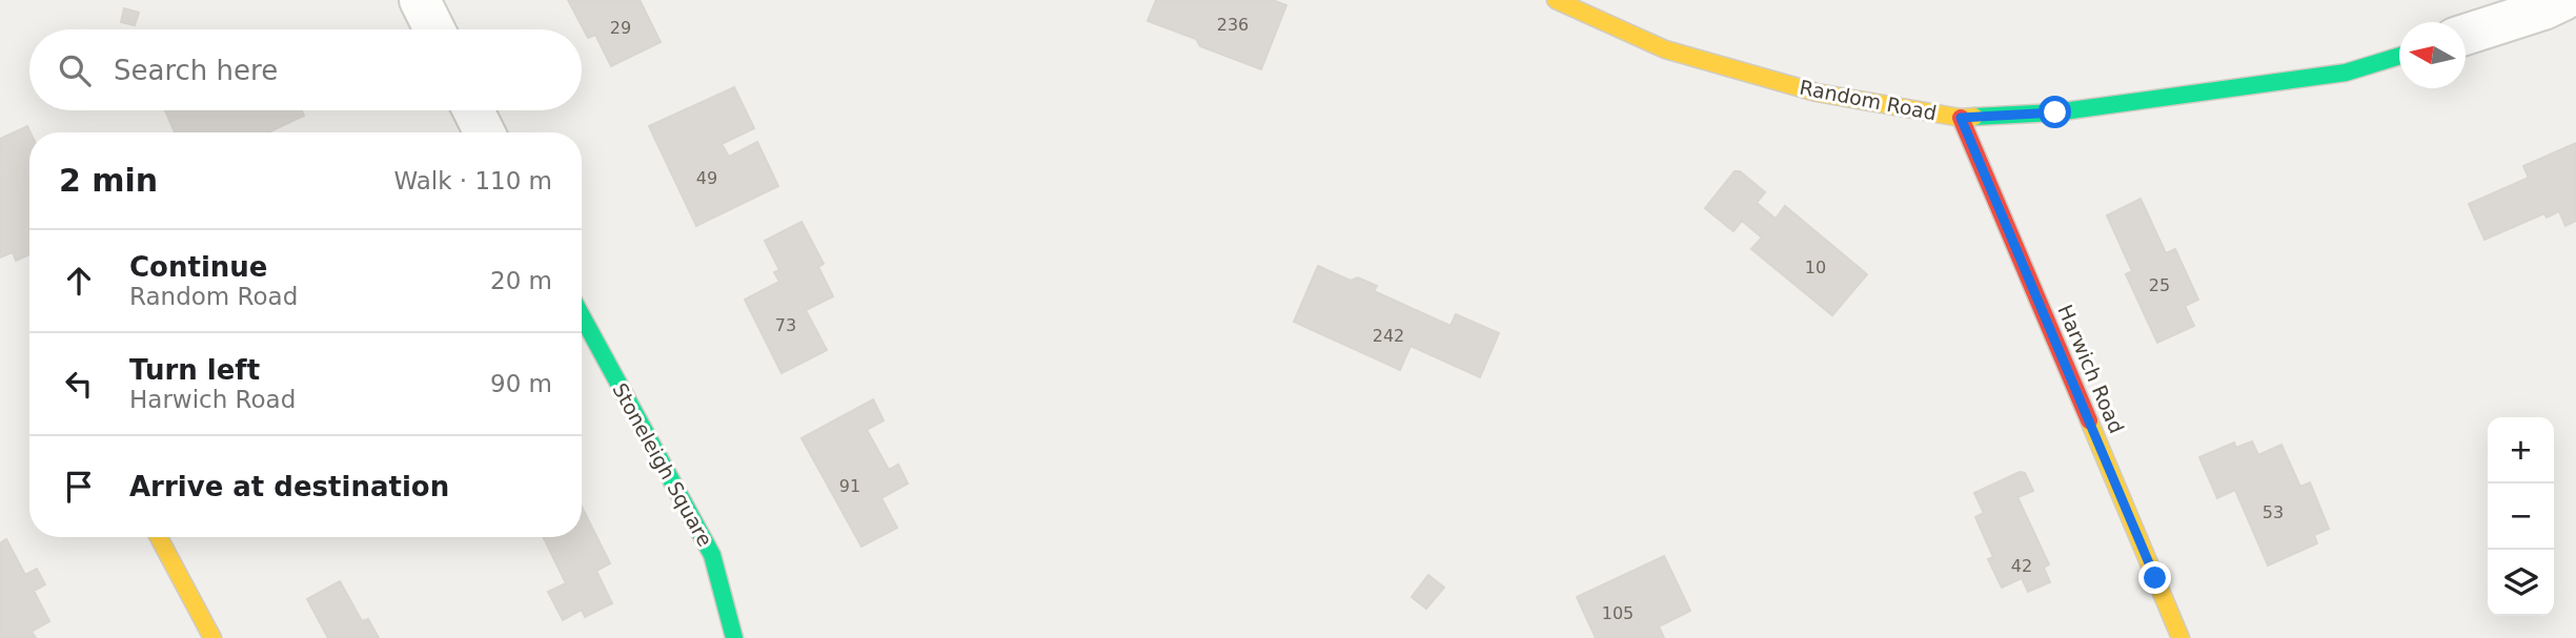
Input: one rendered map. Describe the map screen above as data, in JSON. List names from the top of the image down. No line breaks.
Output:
{"streets":{"street":["Random Road","Harwich Road","Stoneleigh Square"]},"crossings":[["Random Road","Harwich Road"]],"house_numbers":["236","29","49","10","25","73","242","91","53","42","105"],"north":"left","page":{"search":"Search here","heading":["2 min","Walk · 110 m"],"list":[["Continue","Random Road","20 m"],["Turn left","Harwich Road","90 m"],"Arrive at destination"],"map_buttons":["+","−"]}}
